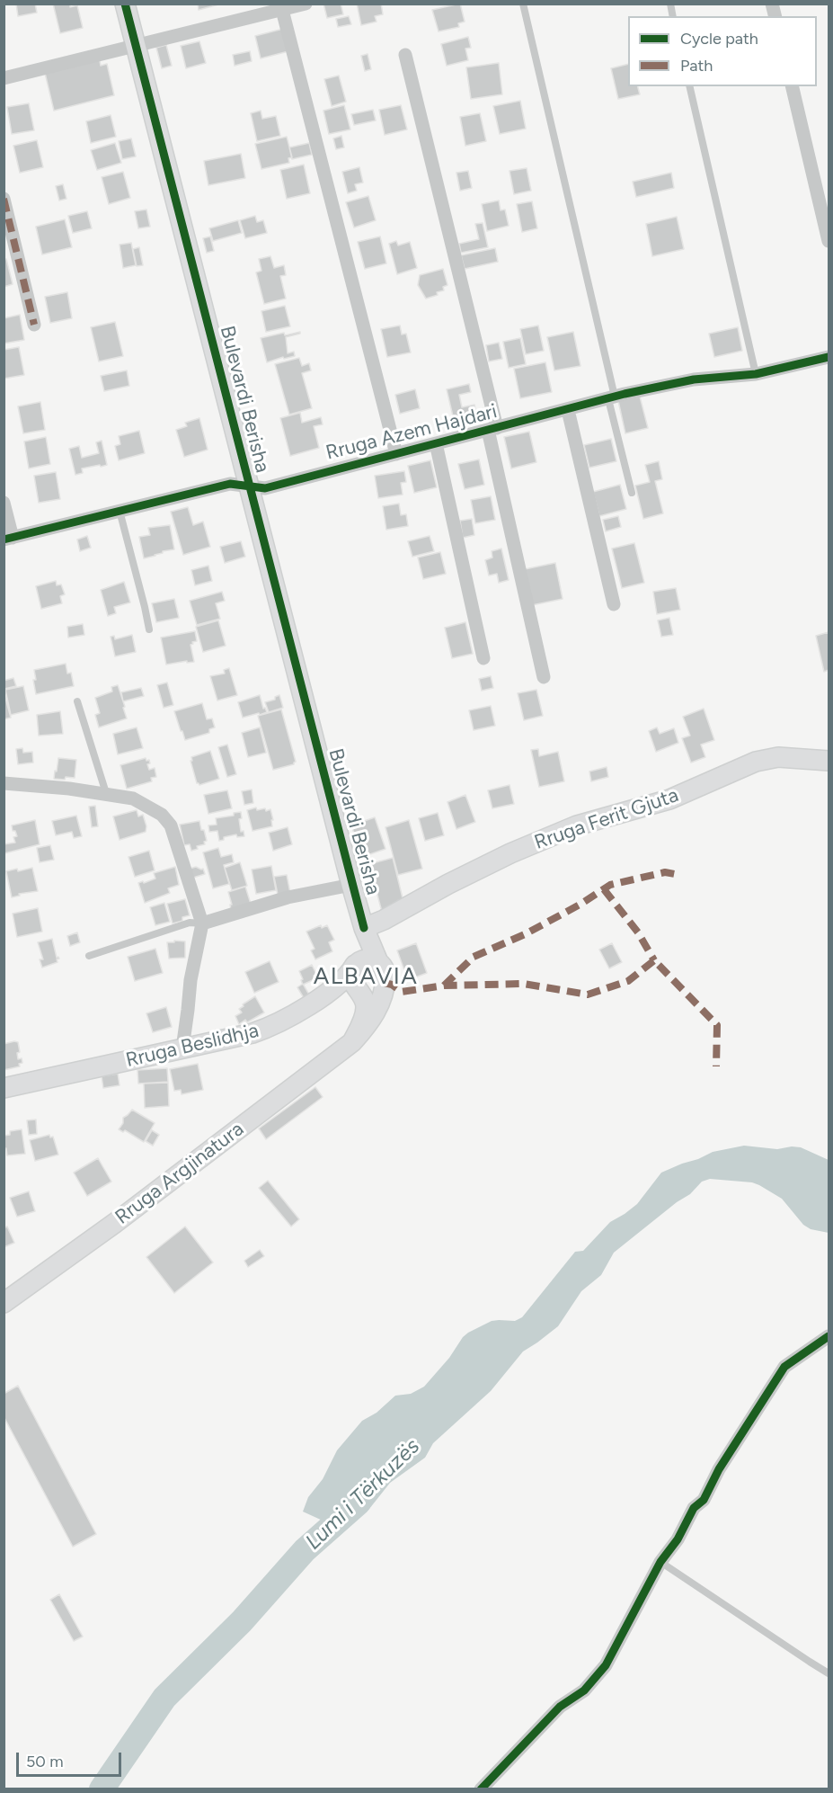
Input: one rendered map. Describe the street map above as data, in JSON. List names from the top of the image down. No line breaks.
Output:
{"streets":{"main road":["Bulevardi Berisha","Rruga Ferit Gjuta","Rruga Beslidhja","Rruga Argjinatura"],"street":["Rruga Azem Hajdari"]},"crossings":[["Bulevardi Berisha","Rruga Azem Hajdari"],["Bulevardi Berisha","Rruga Ferit Gjuta"],["Bulevardi Berisha","Rruga Beslidhja"],["Bulevardi Berisha","Rruga Argjinatura"],["Rruga Ferit Gjuta","Rruga Beslidhja"],["Rruga Beslidhja","Rruga Argjinatura"]],"districts":["ALBAVIA"],"water":["Lumi i Tërkuzës"],"legend":["Cycle path","Path"],"scale_bar":"50 m"}
